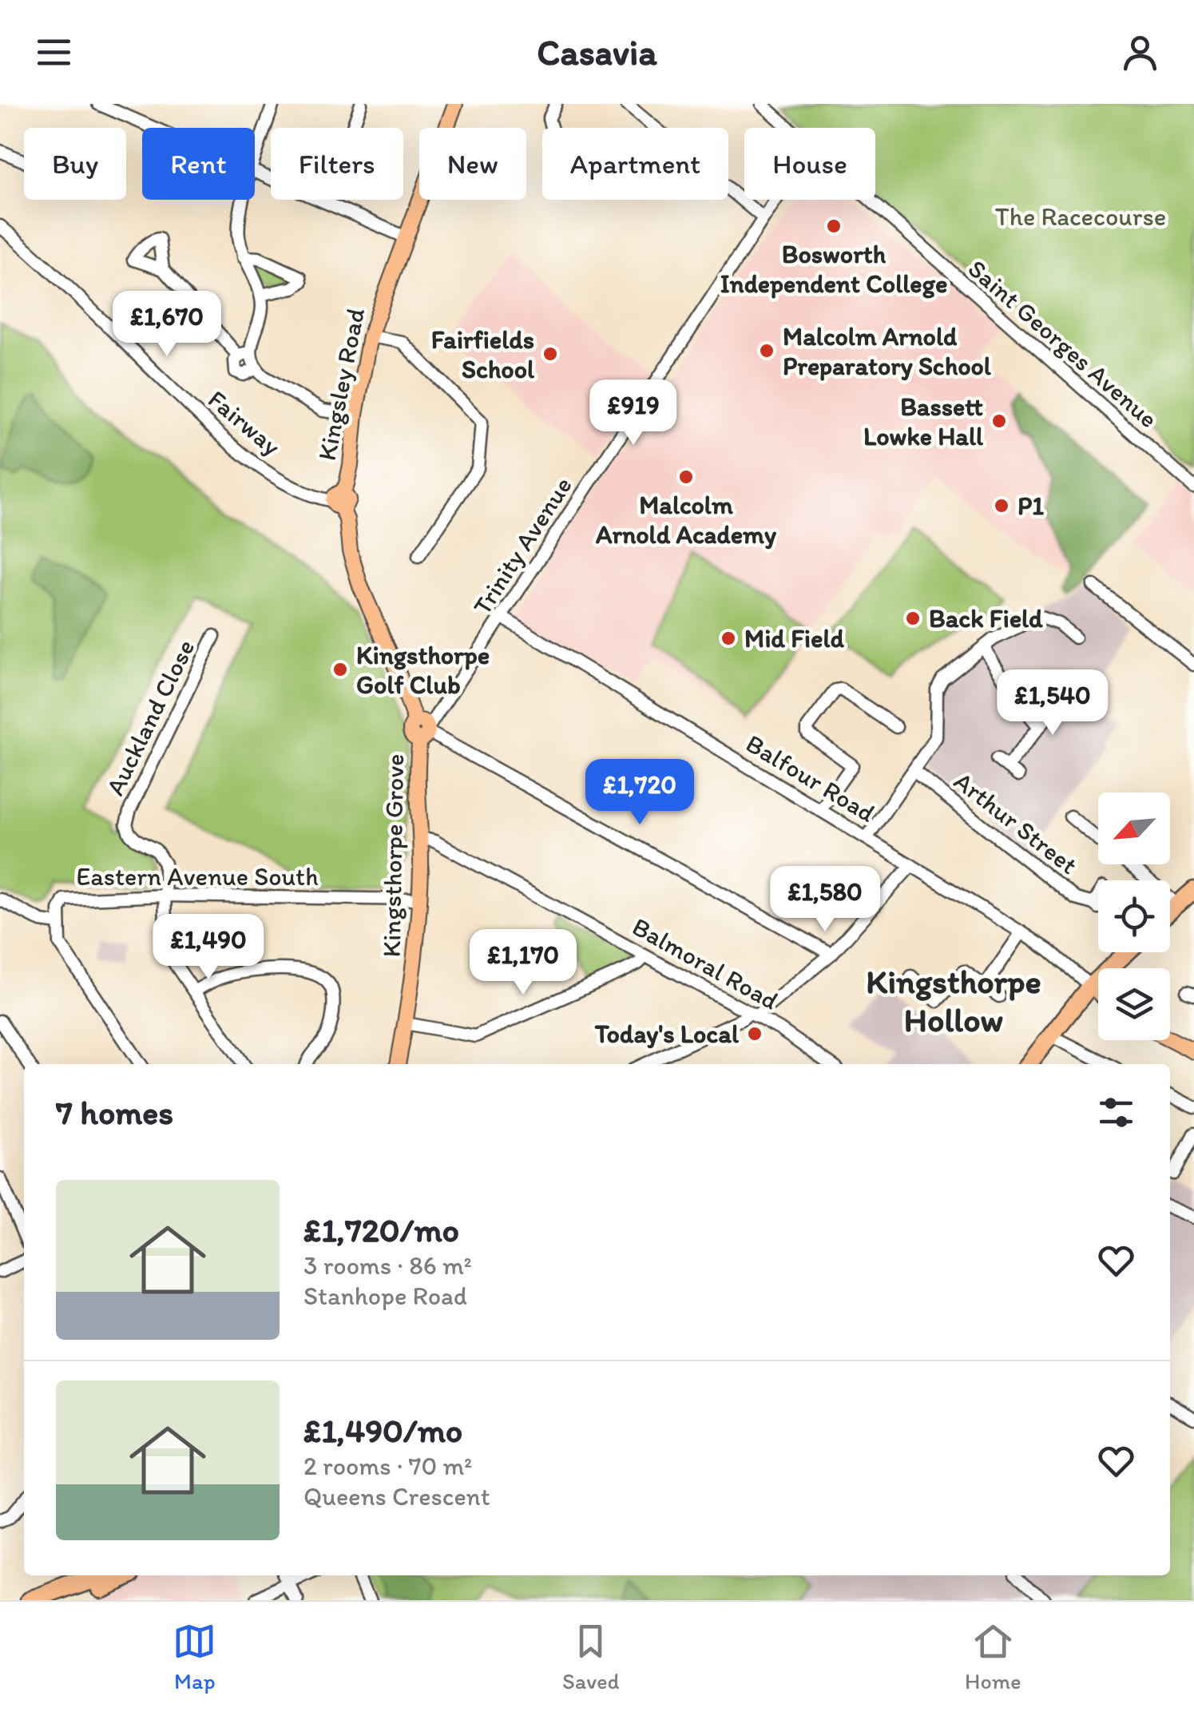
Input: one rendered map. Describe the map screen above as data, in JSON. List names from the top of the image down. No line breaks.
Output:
{"streets":{"main road":["Kingsley Road","Kingsthorpe Grove"],"street":["Saint Georges Avenue","Fairway","Trinity Avenue","Auckland Close","Balfour Road","Arthur Street","Eastern Avenue South","Balmoral Road"]},"crossings":[["Kingsley Road","Fairway"],["Kingsley Road","Trinity Avenue"],["Kingsley Road","Kingsthorpe Grove"],["Trinity Avenue","Balfour Road"],["Trinity Avenue","Kingsthorpe Grove"],["Auckland Close","Eastern Avenue South"],["Kingsthorpe Grove","Eastern Avenue South"],["Kingsthorpe Grove","Balmoral Road"]],"districts":["Kingsthorpe Hollow"],"parks":["The Racecourse"],"places":["Bosworth Independent College","Malcolm Arnold Preparatory School","Fairfields School","Bassett Lowke Hall","Malcolm Arnold Academy","P1","Back Field","Mid Field","Kingsthorpe Golf Club","Today's Local"],"north":"bottom left","page":{"header":"Casavia","chip":["Buy","Rent","Filters","New","Apartment","House"],"price":["£1,670","£919","£1,540","£1,720","£1,580","£1,490","£1,170"],"heading":"7 homes","list":[{"name":"£1,720/mo","note":"3 rooms · 86 m² · Stanhope Road"},{"name":"£1,490/mo","note":"2 rooms · 70 m² · Queens Crescent"}],"tabs":["Map","Saved","Home"]}}
